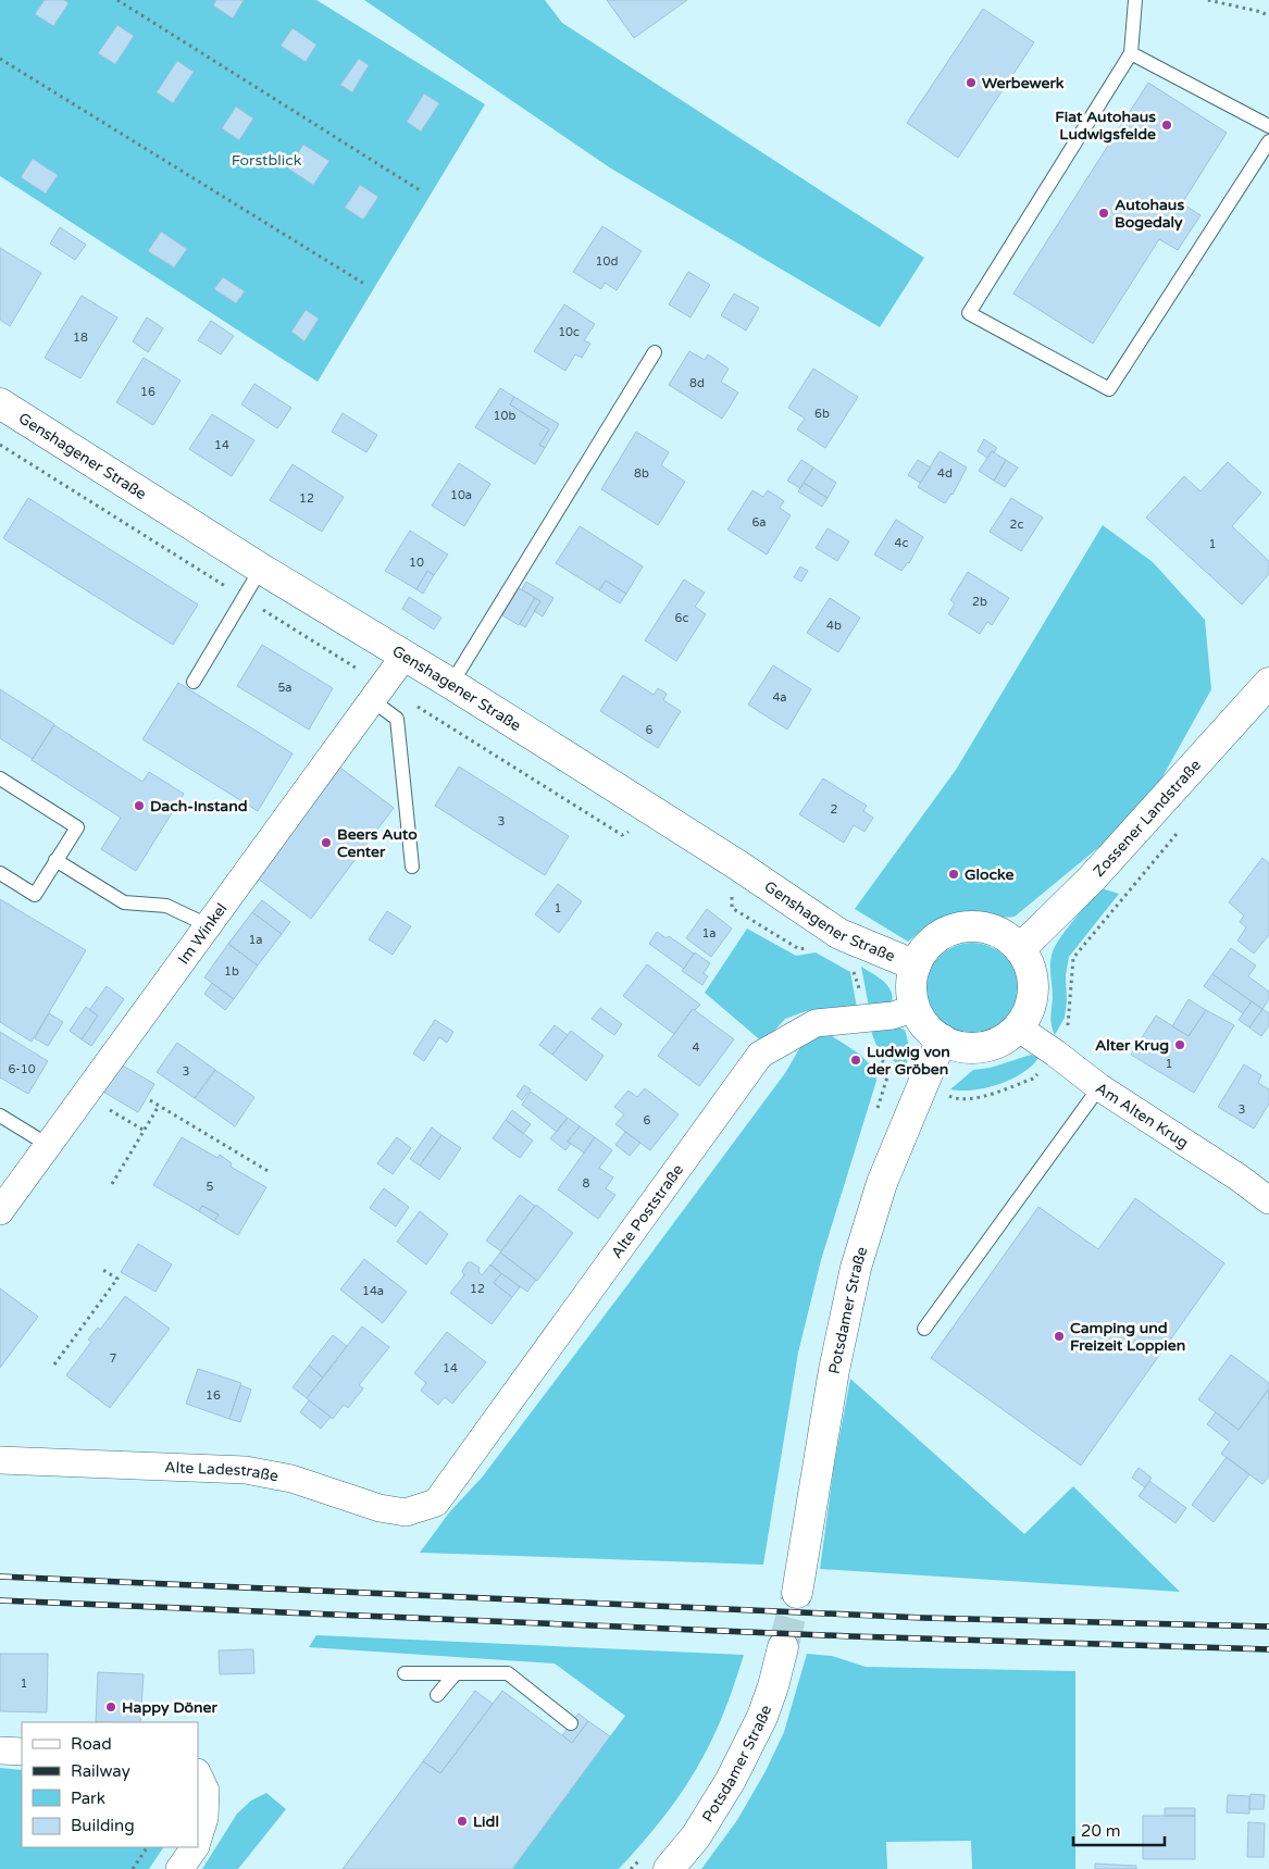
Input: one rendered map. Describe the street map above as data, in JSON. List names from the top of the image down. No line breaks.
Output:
{"streets":{"main road":["Genshagener Straße","Zossener Landstraße","Potsdamer Straße"],"street":["Im Winkel","Am Alten Krug","Alte Poststraße","Alte Ladestraße"]},"crossings":[["Genshagener Straße","Zossener Landstraße"],["Genshagener Straße","Im Winkel"],["Genshagener Straße","Am Alten Krug"],["Genshagener Straße","Alte Poststraße"],["Genshagener Straße","Potsdamer Straße"],["Zossener Landstraße","Am Alten Krug"],["Zossener Landstraße","Alte Poststraße"],["Zossener Landstraße","Potsdamer Straße"],["Am Alten Krug","Alte Poststraße"],["Am Alten Krug","Potsdamer Straße"],["Alte Poststraße","Potsdamer Straße"],["Alte Poststraße","Alte Ladestraße"]],"parks":["Forstblick"],"places":["Werbewerk","Fiat Autohaus Ludwigsfelde","Autohaus Bogedaly","Dach-Instand","Beers Auto Center","Glocke","Alter Krug","Ludwig von der Gröben","Camping und Freizeit Loppien","Happy Döner","Lidl"],"house_numbers":["10d","10c","18","8d","16","6b","10b","14","8b","4d","10a","12","6a","2c","4c","1","10","2b","6c","4b","5a","4a","6","2","3","1","1a","1a","1b","4","1","6-10","3","3","6","8","5","12","14a","7","14","16","1"],"legend":["Road","Railway","Park","Building"],"scale_bar":"20 m"}
